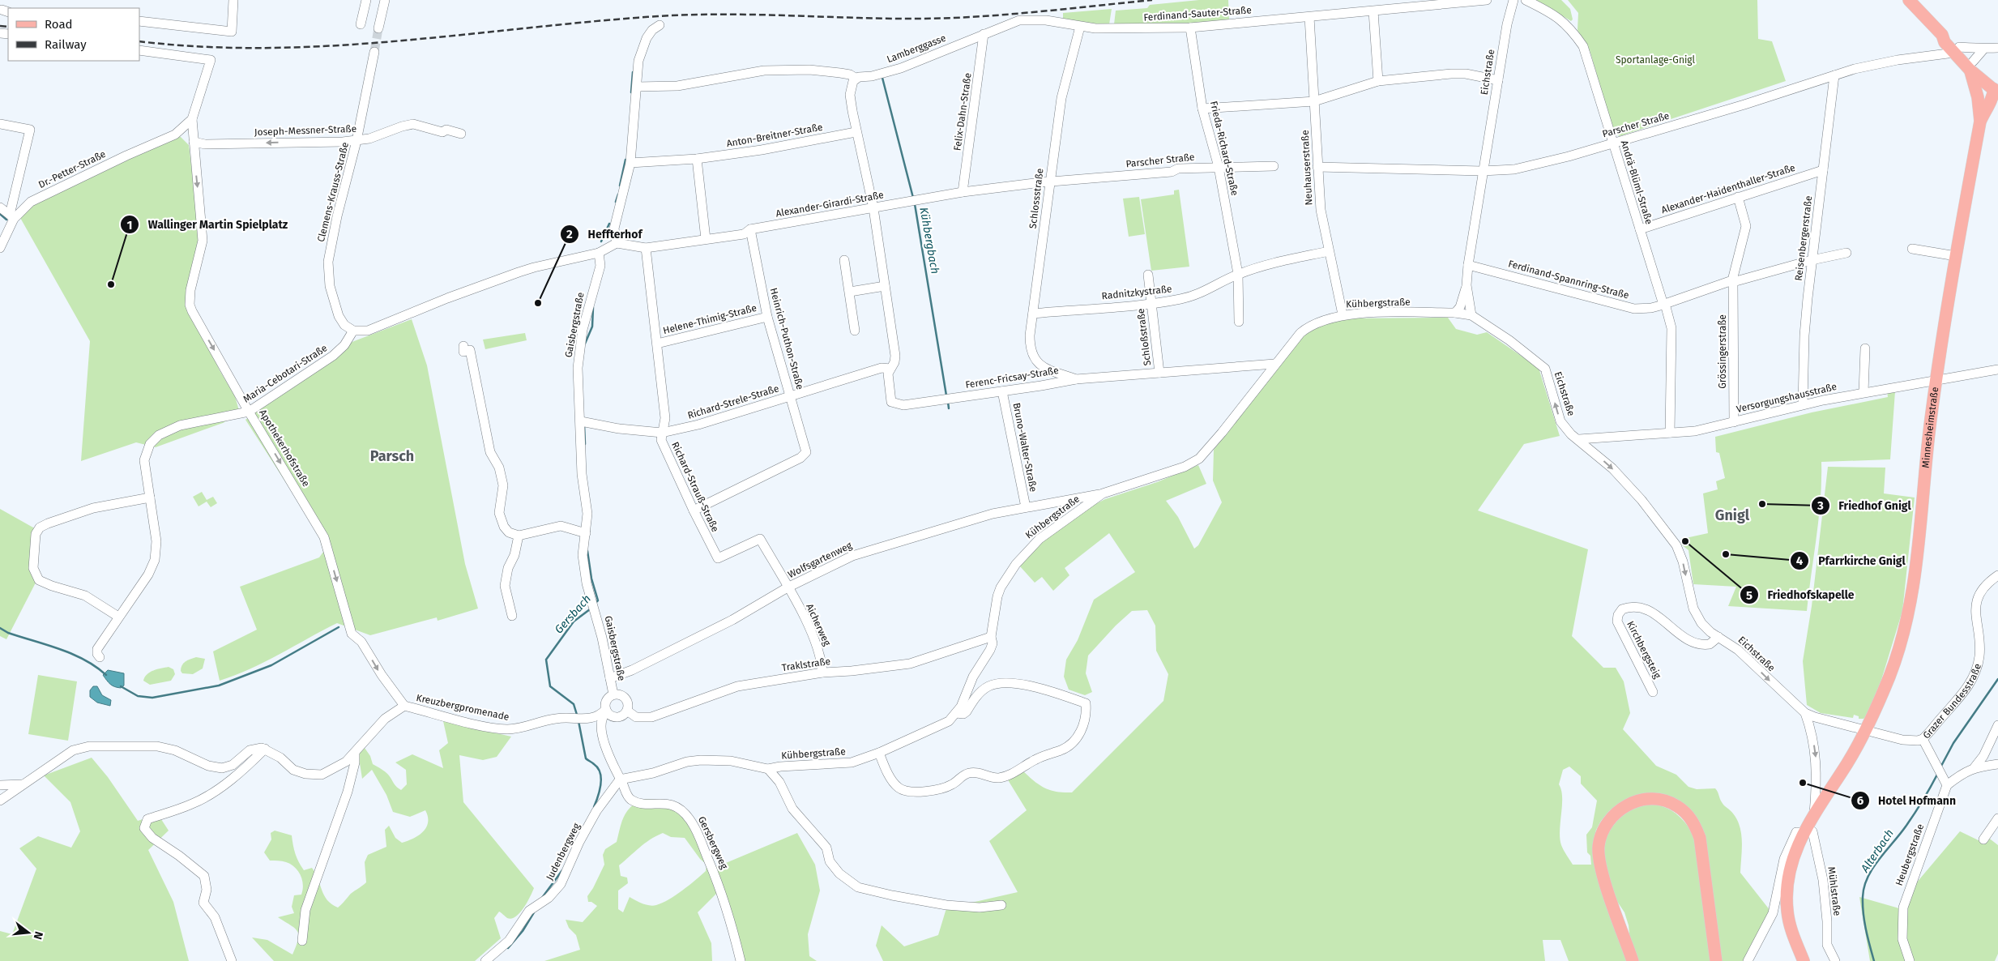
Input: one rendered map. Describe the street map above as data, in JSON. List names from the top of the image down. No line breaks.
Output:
{"streets":{"main road":["Minnesheimstraße"],"street":["Ferdinand-Sauter-Straße","Lamberggasse","Eichstraße","Felix-Dahn-Straße","Parscher Straße","Joseph-Messner-Straße","Anton-Breitner-Straße","Frieda-Richard-Straße","Neuhauserstraße","Dr.-Petter-Straße","Andrä-Blüml-Straße","Alexander-Haidenthaller-Straße","Clemens-Krauss-Straße","Schlossstraße","Alexander-Girardi-Straße","Reisenbergerstraße","Ferdinand-Spannring-Straße","Radnitzkystraße","Kühbergstraße","Helene-Thimig-Straße","Gaisbergstraße","Schloßstraße","Heinrich-Puthon-Straße","Grössingerstraße","Maria-Cebotari-Straße","Ferenc-Fricsay-Straße","Versorgungshausstraße","Richard-Strele-Straße","Bruno-Walter-Straße","Apothekerhofstraße","Richard-Strauß-Straße","Wolfsgartenweg","Aicherweg","Kirchbergsteig","Traklstraße","Grazer Bundesstraße","Kreuzbergpromenade","Gersbergweg","Judenbergweg","Heubergstraße","Mühlstraße"]},"crossings":[["Ferdinand-Sauter-Straße","Lamberggasse"],["Ferdinand-Sauter-Straße","Frieda-Richard-Straße"],["Ferdinand-Sauter-Straße","Neuhauserstraße"],["Ferdinand-Sauter-Straße","Schlossstraße"],["Lamberggasse","Felix-Dahn-Straße"],["Lamberggasse","Schlossstraße"],["Eichstraße","Parscher Straße"],["Eichstraße","Ferdinand-Spannring-Straße"],["Eichstraße","Kühbergstraße"],["Eichstraße","Versorgungshausstraße"],["Eichstraße","Minnesheimstraße"],["Eichstraße","Kirchbergsteig"],["Eichstraße","Grazer Bundesstraße"],["Felix-Dahn-Straße","Alexander-Girardi-Straße"],["Parscher Straße","Frieda-Richard-Straße"],["Parscher Straße","Neuhauserstraße"],["Parscher Straße","Andrä-Blüml-Straße"],["Parscher Straße","Schlossstraße"],["Parscher Straße","Alexander-Girardi-Straße"],["Parscher Straße","Reisenbergerstraße"],["Joseph-Messner-Straße","Clemens-Krauss-Straße"],["Joseph-Messner-Straße","Apothekerhofstraße"],["Frieda-Richard-Straße","Radnitzkystraße"],["Neuhauserstraße","Radnitzkystraße"],["Neuhauserstraße","Kühbergstraße"],["Dr.-Petter-Straße","Apothekerhofstraße"],["Andrä-Blüml-Straße","Alexander-Haidenthaller-Straße"],["Andrä-Blüml-Straße","Ferdinand-Spannring-Straße"],["Andrä-Blüml-Straße","Versorgungshausstraße"],["Alexander-Haidenthaller-Straße","Reisenbergerstraße"],["Alexander-Haidenthaller-Straße","Ferdinand-Spannring-Straße"],["Clemens-Krauss-Straße","Maria-Cebotari-Straße"],["Schlossstraße","Alexander-Girardi-Straße"],["Schlossstraße","Radnitzkystraße"],["Schlossstraße","Kühbergstraße"],["Schlossstraße","Schloßstraße"],["Schlossstraße","Ferenc-Fricsay-Straße"],["Alexander-Girardi-Straße","Heinrich-Puthon-Straße"],["Alexander-Girardi-Straße","Richard-Strauß-Straße"],["Reisenbergerstraße","Grössingerstraße"],["Reisenbergerstraße","Versorgungshausstraße"],["Radnitzkystraße","Schloßstraße"],["Kühbergstraße","Wolfsgartenweg"],["Kühbergstraße","Traklstraße"],["Kühbergstraße","Gersbergweg"],["Kühbergstraße","Judenbergweg"],["Helene-Thimig-Straße","Heinrich-Puthon-Straße"],["Helene-Thimig-Straße","Richard-Strauß-Straße"],["Gaisbergstraße","Richard-Strele-Straße"],["Gaisbergstraße","Wolfsgartenweg"],["Gaisbergstraße","Traklstraße"],["Gaisbergstraße","Kreuzbergpromenade"],["Heinrich-Puthon-Straße","Richard-Strele-Straße"],["Heinrich-Puthon-Straße","Richard-Strauß-Straße"],["Grössingerstraße","Versorgungshausstraße"],["Maria-Cebotari-Straße","Apothekerhofstraße"],["Ferenc-Fricsay-Straße","Richard-Strele-Straße"],["Ferenc-Fricsay-Straße","Bruno-Walter-Straße"],["Versorgungshausstraße","Minnesheimstraße"],["Richard-Strele-Straße","Richard-Strauß-Straße"],["Minnesheimstraße","Grazer Bundesstraße"],["Bruno-Walter-Straße","Wolfsgartenweg"],["Apothekerhofstraße","Kreuzbergpromenade"],["Richard-Strauß-Straße","Wolfsgartenweg"],["Richard-Strauß-Straße","Aicherweg"],["Wolfsgartenweg","Aicherweg"],["Aicherweg","Traklstraße"],["Traklstraße","Kreuzbergpromenade"],["Gersbergweg","Judenbergweg"]],"one_way":["Joseph-Messner-Straße","Apothekerhofstraße"],"districts":["Parsch","Gnigl"],"water":["Kühbergbach","Gersbach","Alterbach"],"parks":["Sportanlage-Gnigl"],"places":["Wallinger Martin Spielplatz","Heffterhof","Friedhof Gnigl","Friedhofskapelle","Pfarrkirche Gnigl","Hotel Hofmann"],"legend":["Road","Railway"],"north":"right"}
